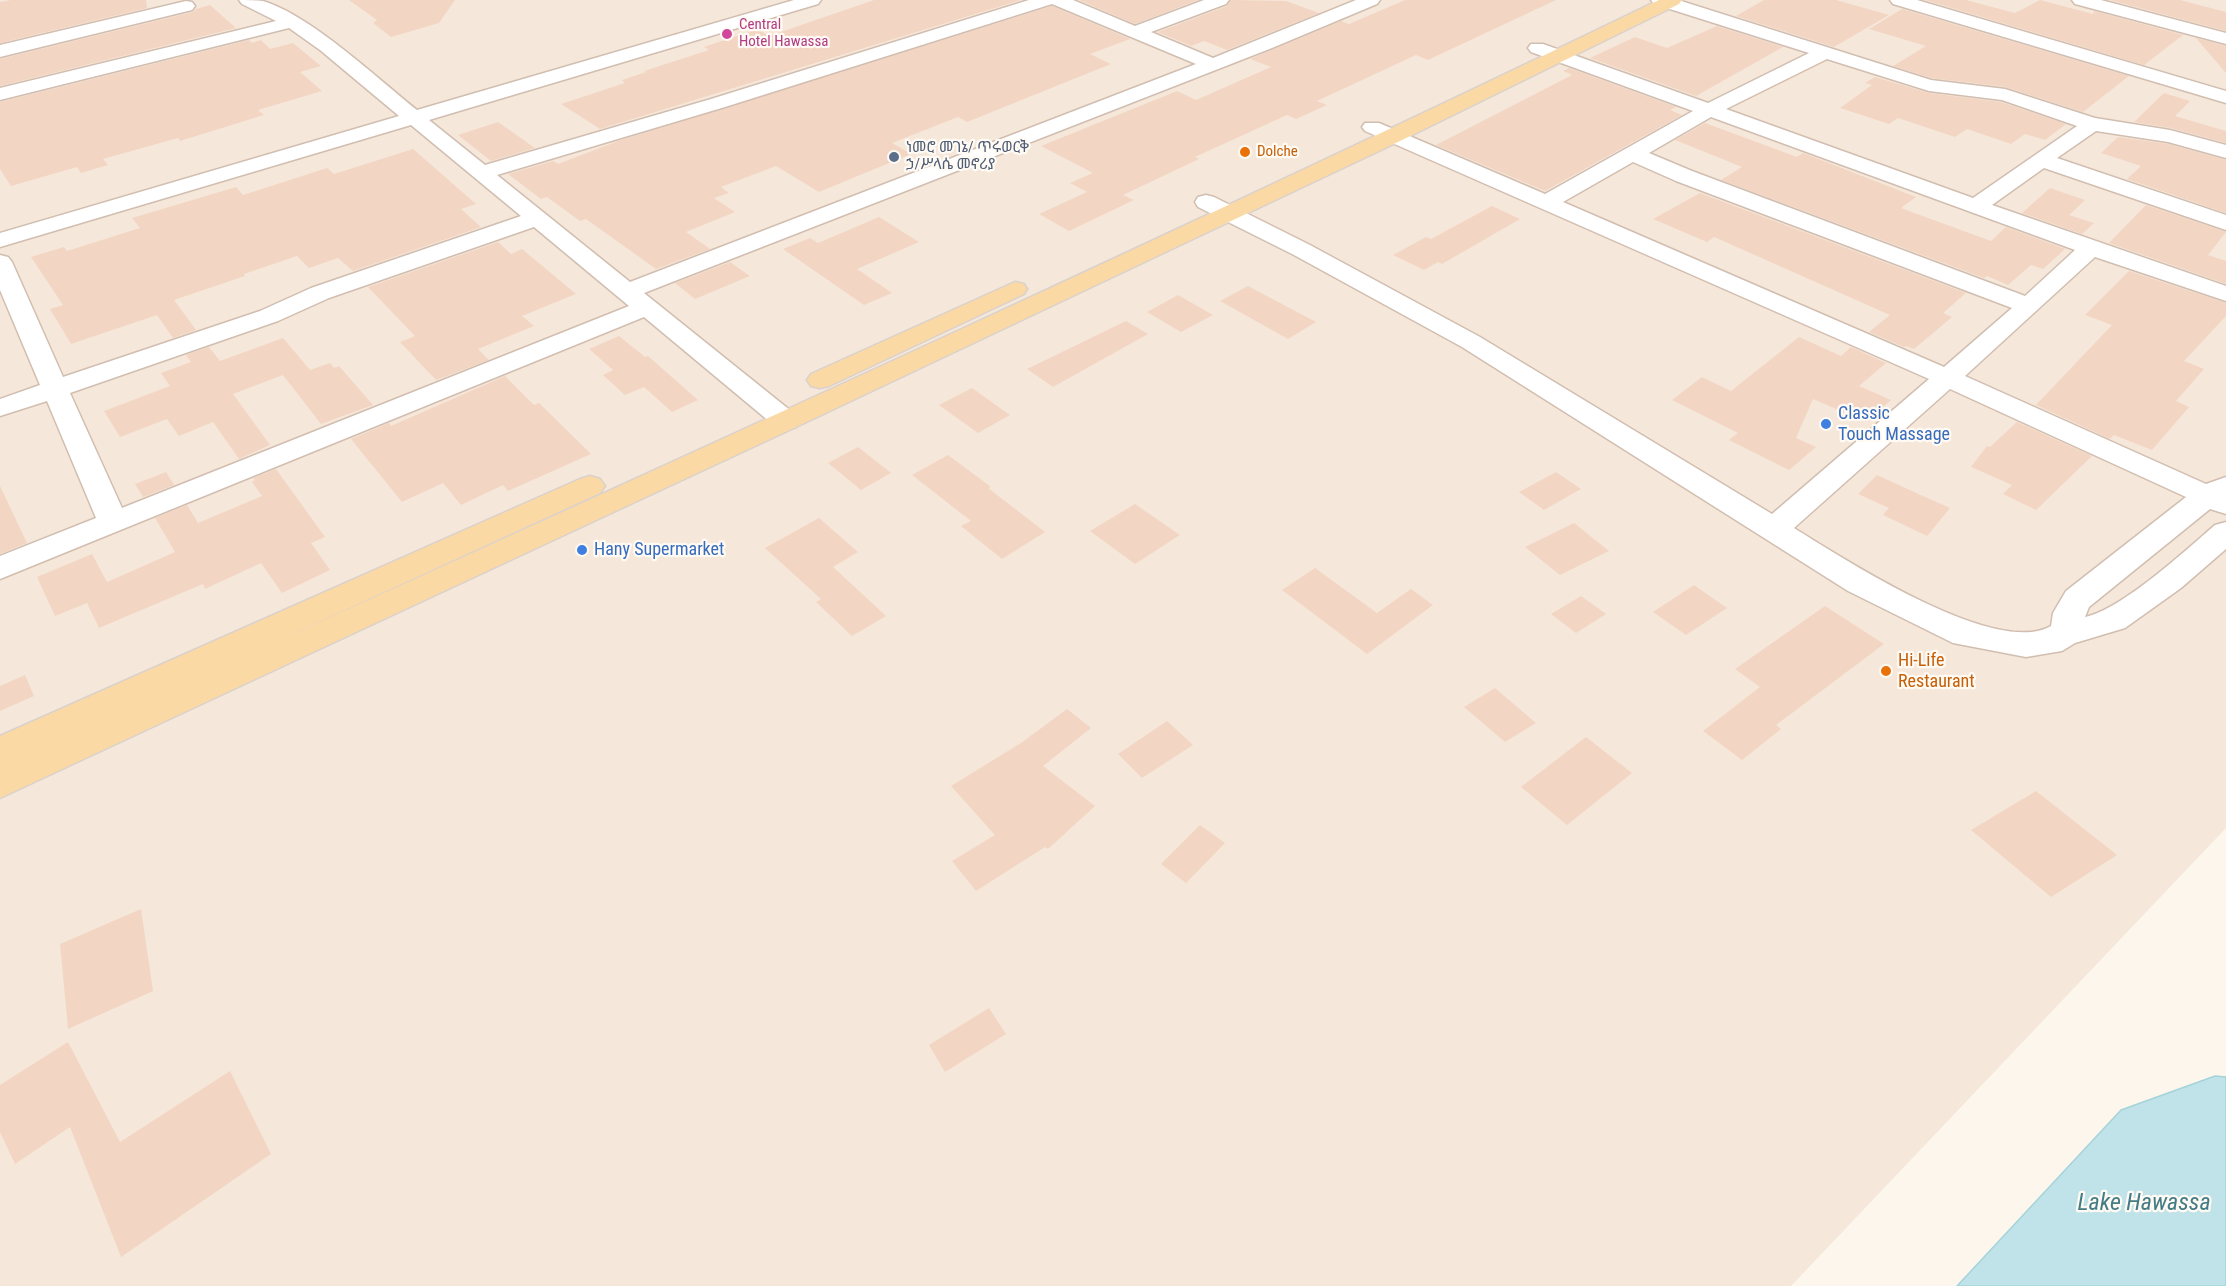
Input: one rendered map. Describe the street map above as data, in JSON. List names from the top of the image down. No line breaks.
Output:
{"water":["Lake Hawassa"],"places":["Central Hotel Hawassa","Dolche","ነመሮ መገኔ/ ጥሩወርቅ ኃ/ሥላሴ መኖሪያ","Classic Touch Massage","Hany Supermarket","Hi-Life Restaurant"]}
